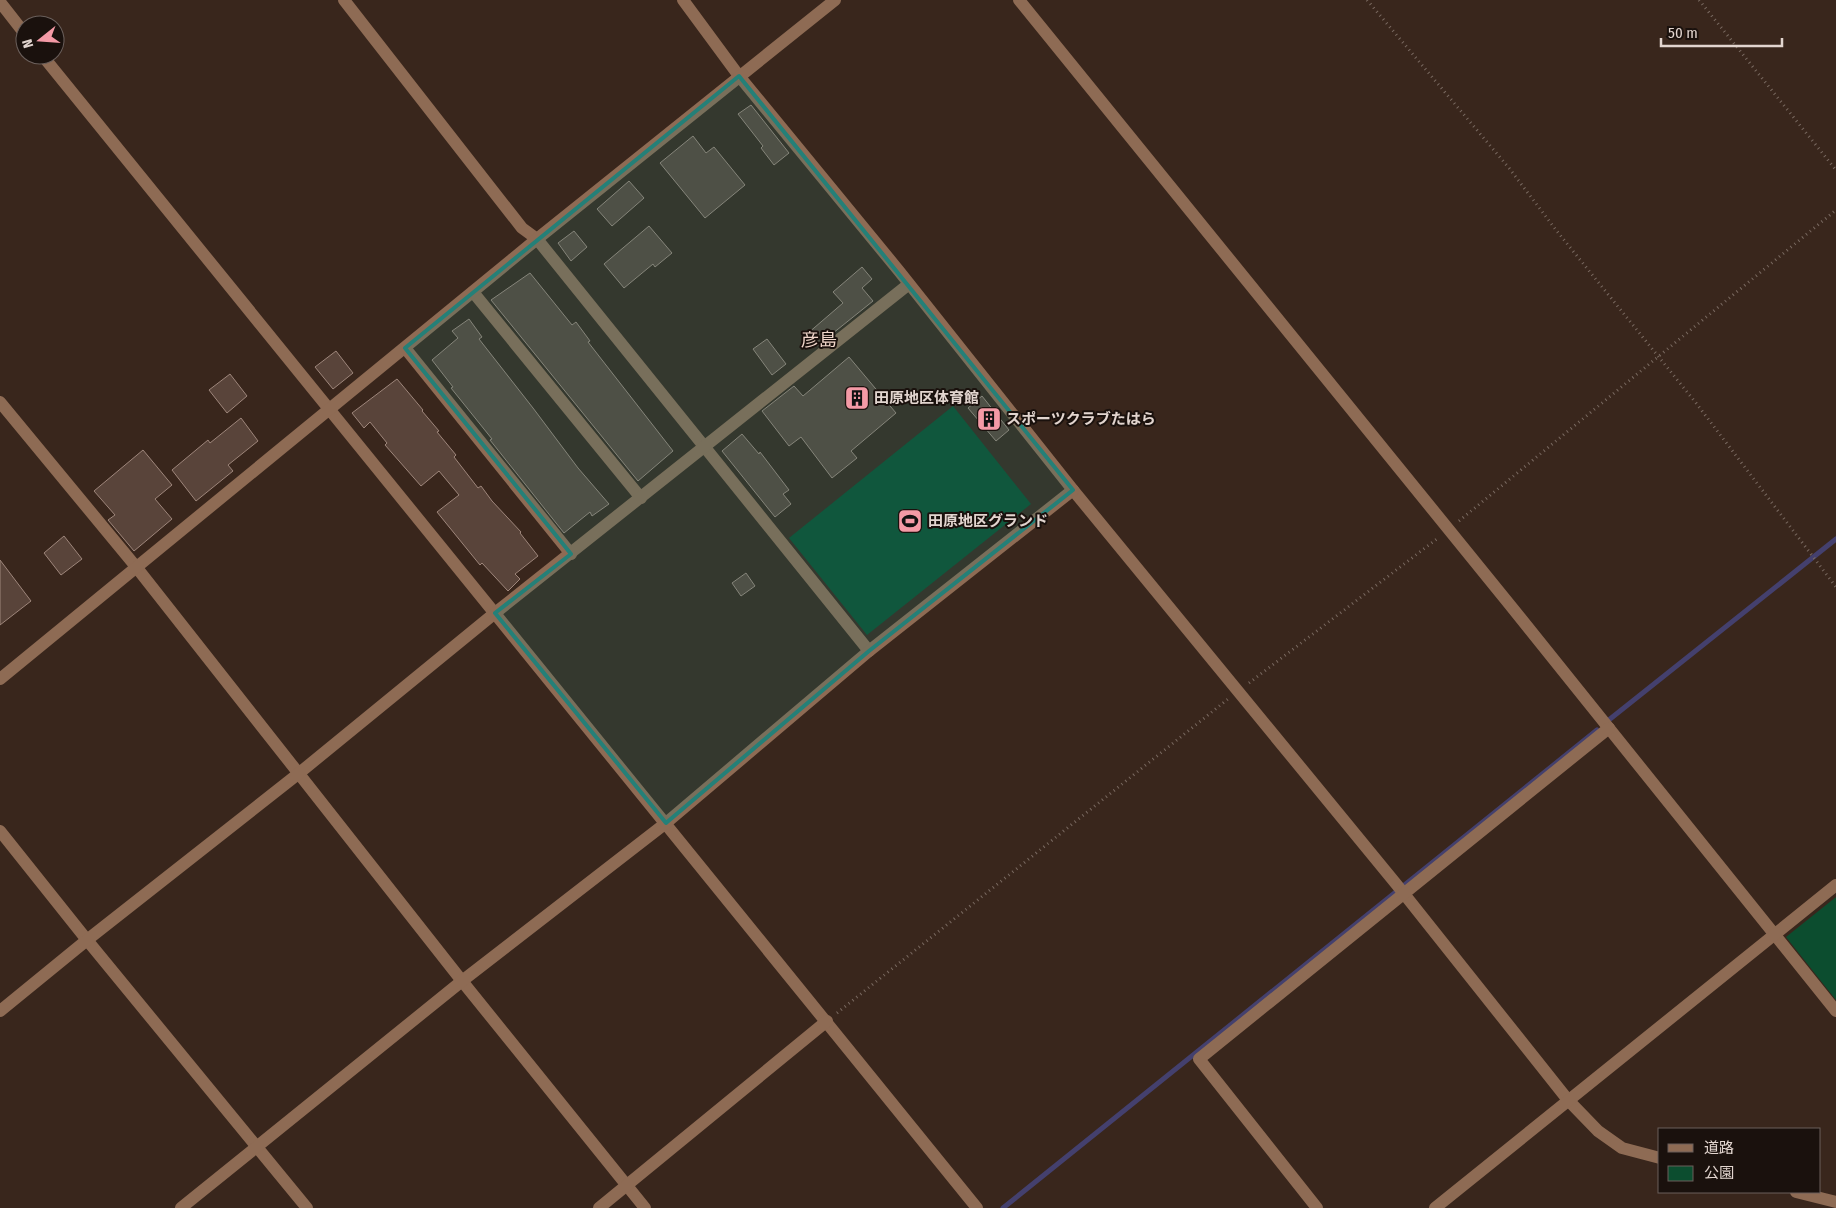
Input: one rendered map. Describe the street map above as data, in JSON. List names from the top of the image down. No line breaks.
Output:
{"districts":["彦島"],"places":{"building":["田原地区体育館","スポーツクラブたはら"],"sports":["田原地区グランド"]},"legend":["道路","公園"],"scale_bar":"50 m","north":"left"}
